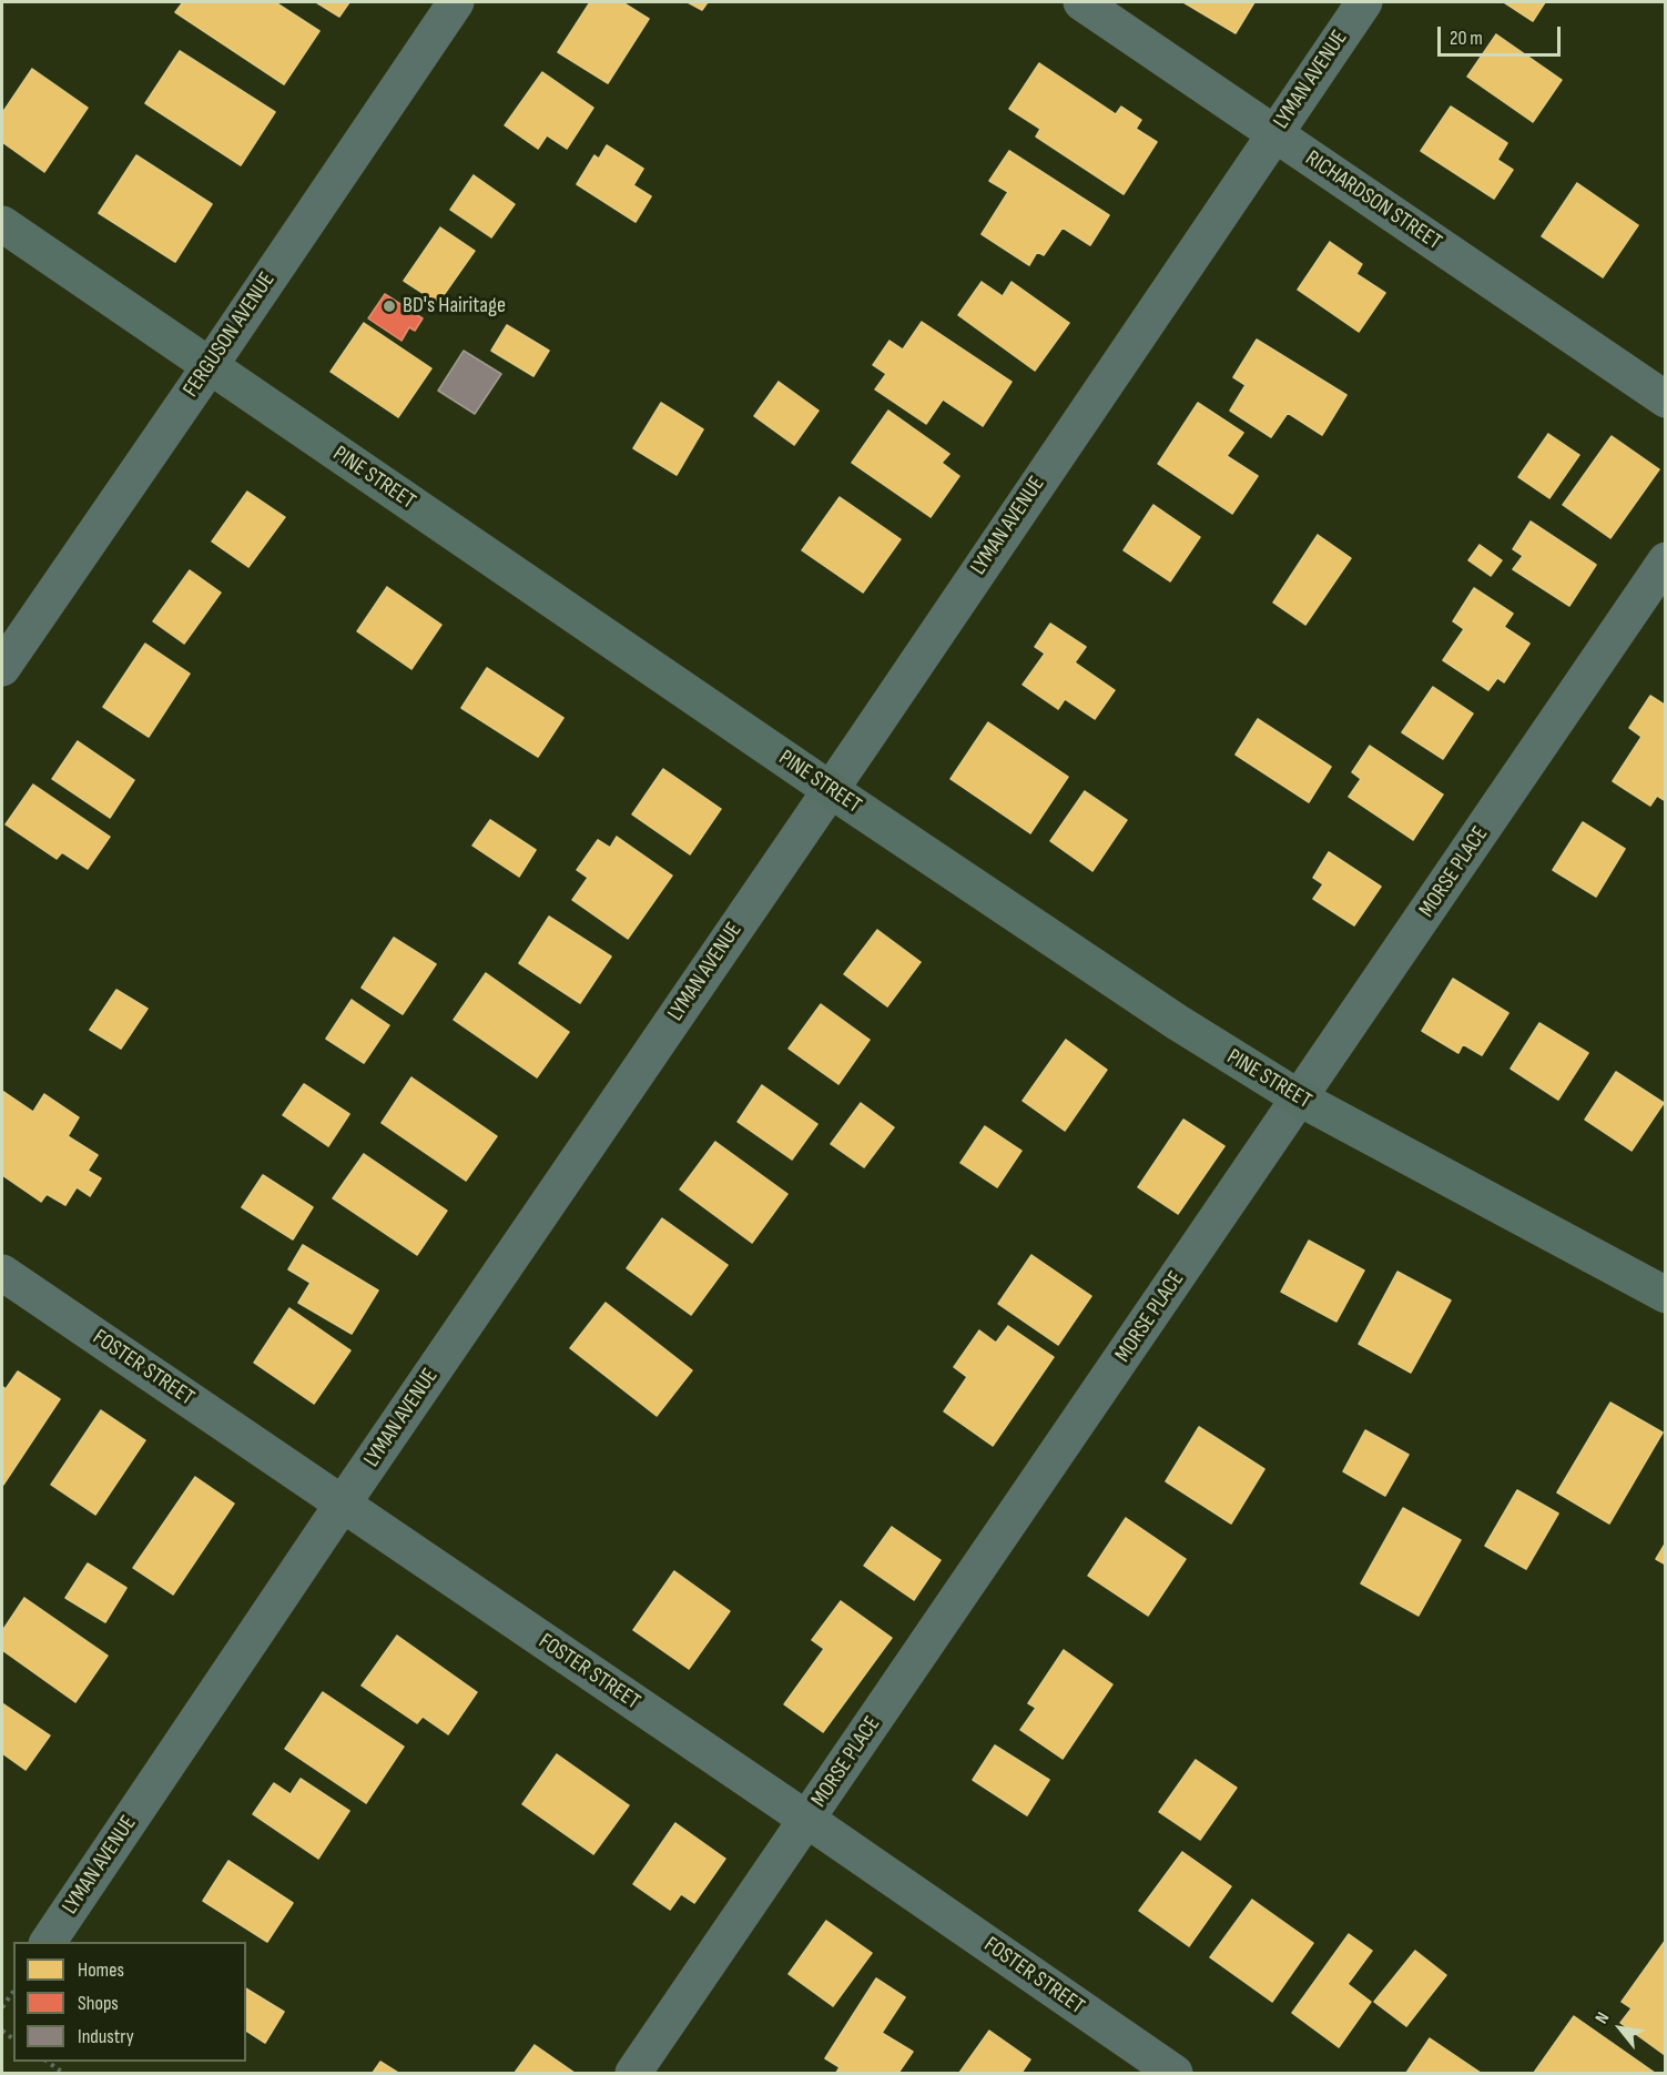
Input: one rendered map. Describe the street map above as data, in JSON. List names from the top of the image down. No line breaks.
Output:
{"streets":{"main road":["PINE STREET"],"street":["LYMAN AVENUE","RICHARDSON STREET","FERGUSON AVENUE","MORSE PLACE","FOSTER STREET"]},"crossings":[["LYMAN AVENUE","RICHARDSON STREET"],["LYMAN AVENUE","PINE STREET"],["LYMAN AVENUE","FOSTER STREET"],["FERGUSON AVENUE","PINE STREET"],["PINE STREET","MORSE PLACE"],["MORSE PLACE","FOSTER STREET"]],"places":["BD's Hairitage"],"legend":["Homes","Shops","Industry"],"scale_bar":"20 m","north":"top left"}
